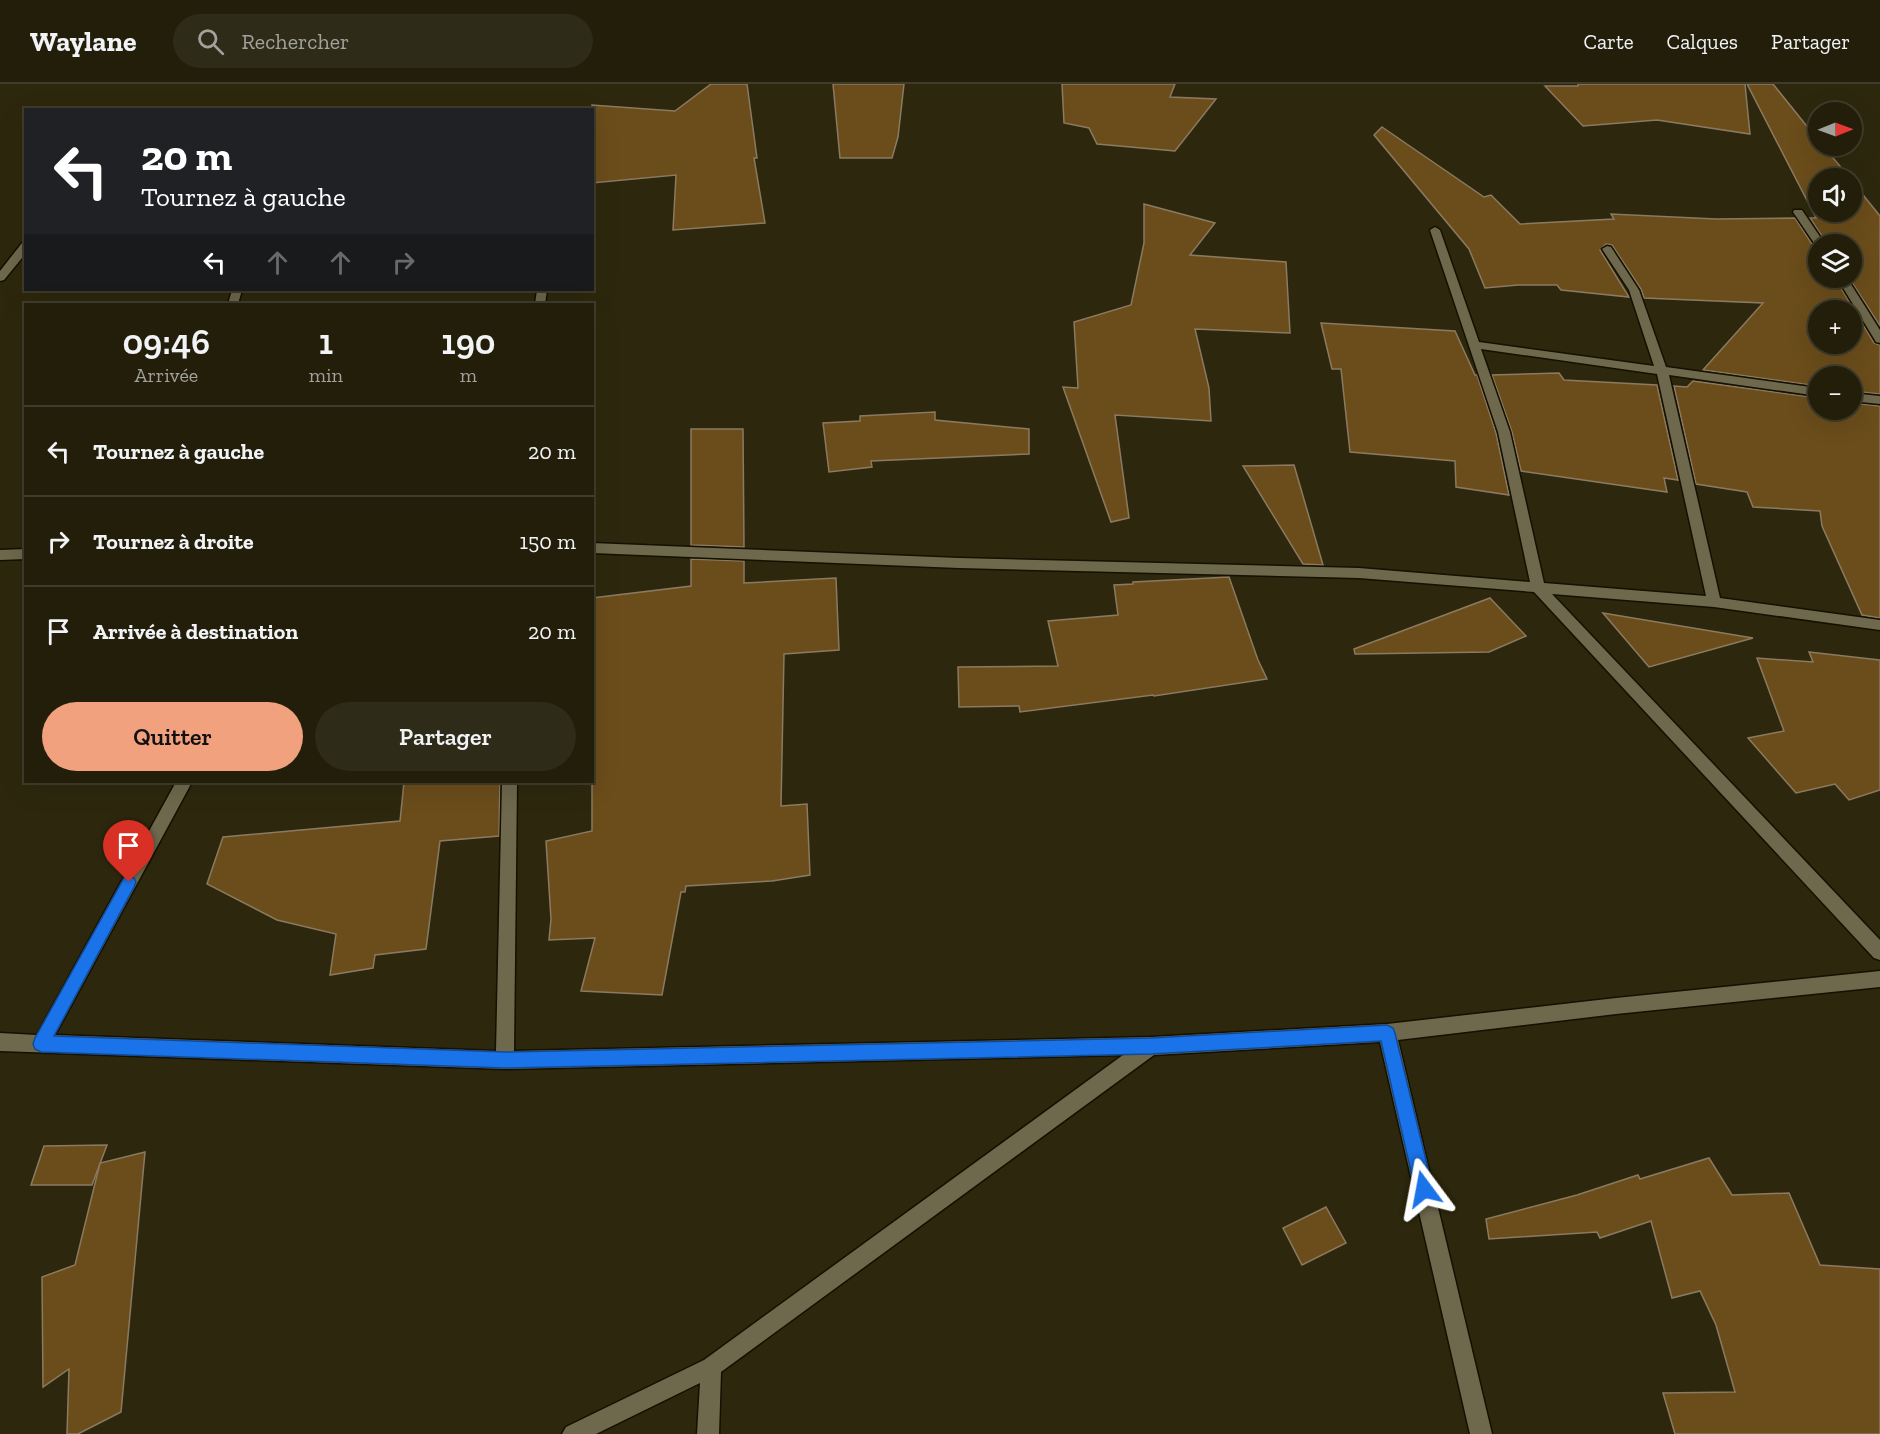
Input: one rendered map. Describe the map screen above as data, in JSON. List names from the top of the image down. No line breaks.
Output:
{"north":"right","page":{"header":"Waylane","search":"Rechercher","nav":["Carte","Calques","Partager"],"map_buttons":["+","−"],"turn":["20 m","Tournez à gauche"],"eta":["09:46","Arrivée","1","min","190","m"],"list":[{"name":"Tournez à gauche","value":"20 m"},{"name":"Tournez à droite","value":"150 m"},{"name":"Arrivée à destination","value":"20 m"}],"buttons":["Quitter","Partager"]}}
